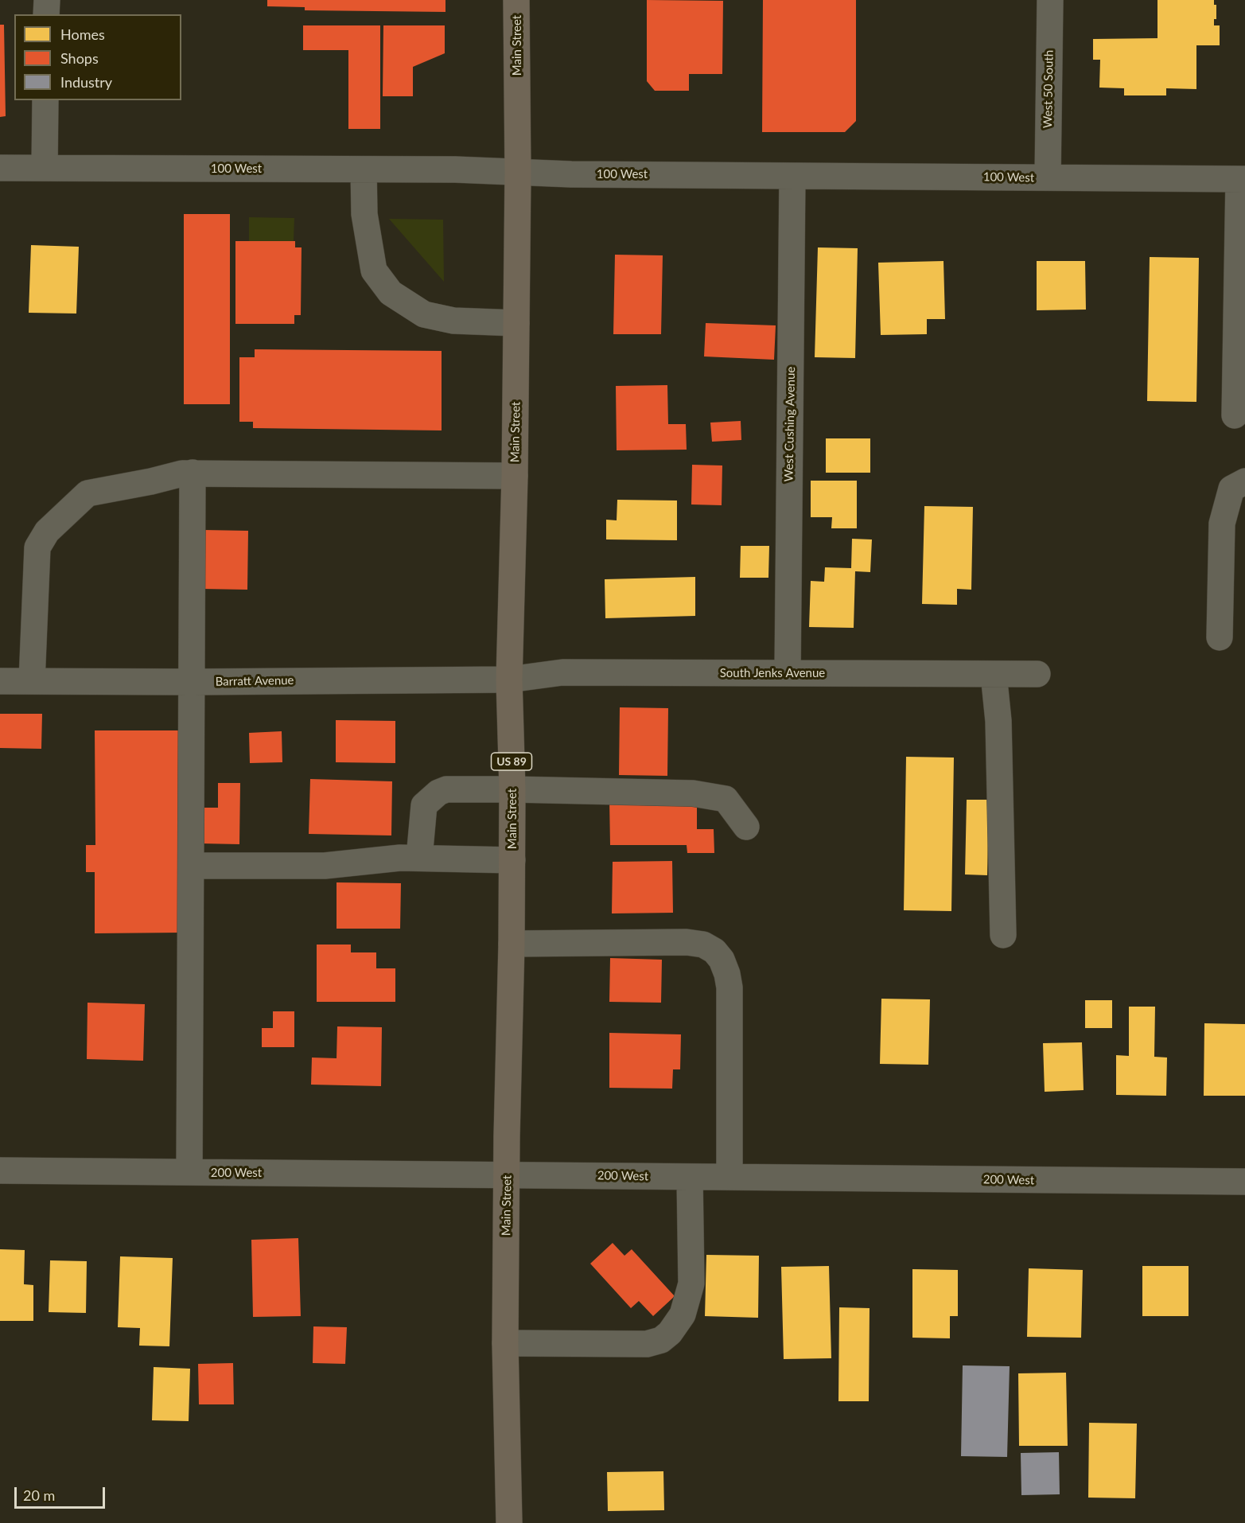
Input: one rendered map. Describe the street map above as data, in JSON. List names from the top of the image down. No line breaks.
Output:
{"streets":{"main road":["Main Street","US 89"],"street":["West 50 South","100 West","West Cushing Avenue","South Jenks Avenue","Barratt Avenue","200 West"]},"crossings":[["Main Street","100 West"],["Main Street","South Jenks Avenue"],["Main Street","Barratt Avenue"],["Main Street","200 West"],["West 50 South","100 West"],["100 West","West Cushing Avenue"],["West Cushing Avenue","South Jenks Avenue"],["South Jenks Avenue","Barratt Avenue"]],"legend":["Homes","Shops","Industry"],"scale_bar":"20 m"}
